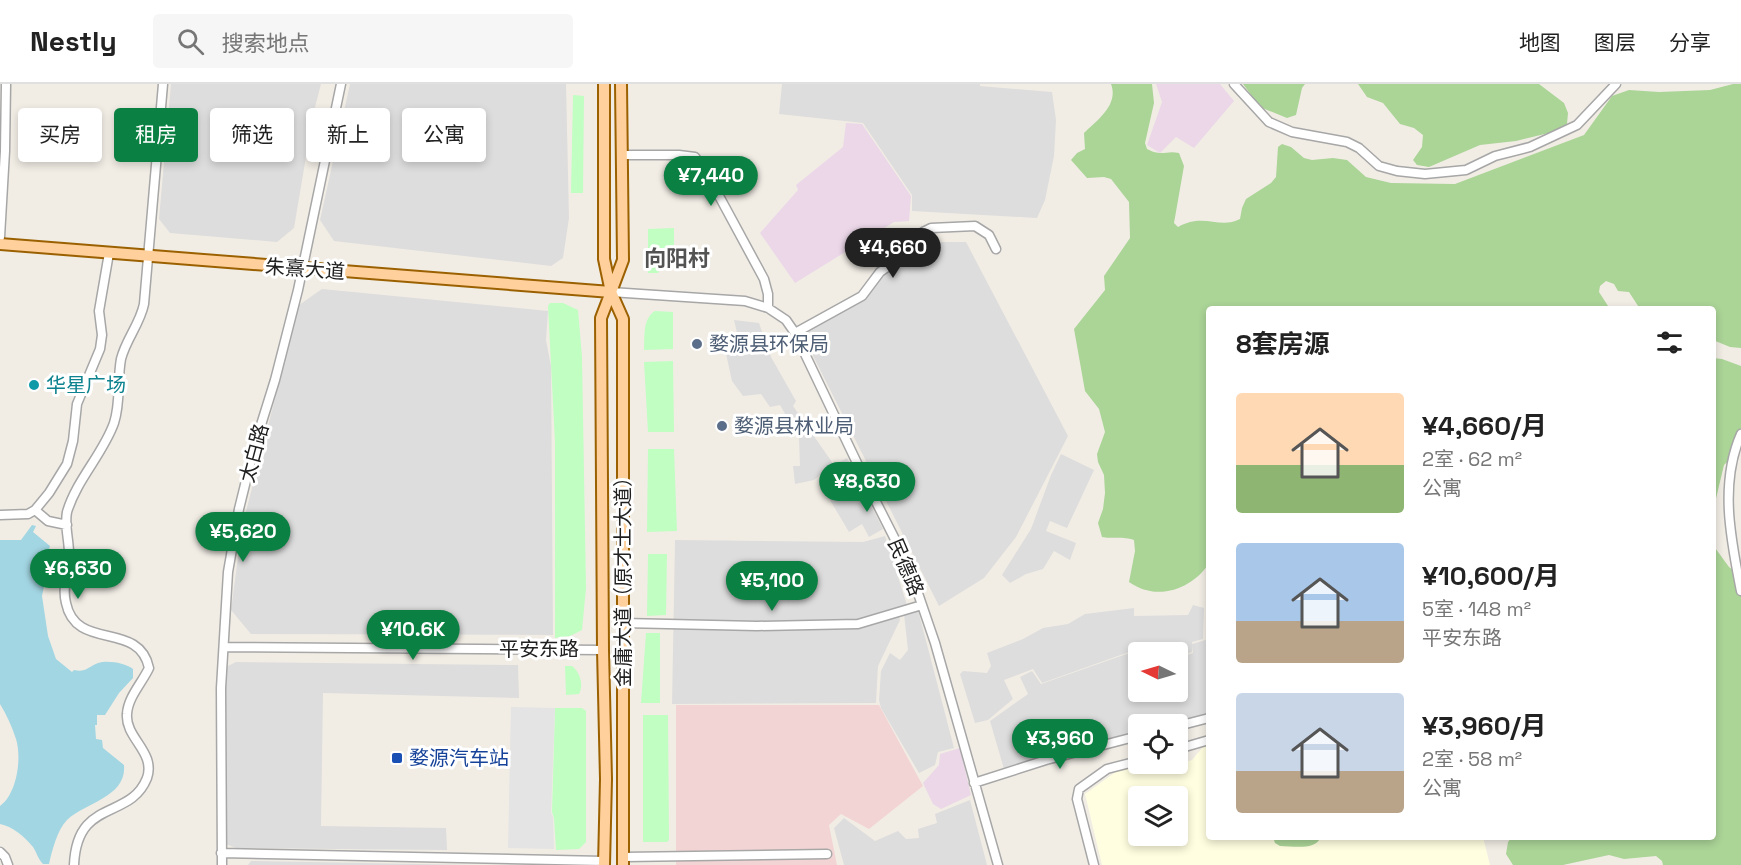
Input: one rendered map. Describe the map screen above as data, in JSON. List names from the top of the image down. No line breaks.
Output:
{"streets":{"main road":["朱熹大道","金庸大道（原才士大道）"],"street":["太白路","民德路","平安东路"]},"crossings":[["朱熹大道","太白路"],["朱熹大道","民德路"],["朱熹大道","金庸大道（原才士大道）"],["太白路","平安东路"],["民德路","金庸大道（原才士大道）"],["金庸大道（原才士大道）","平安东路"]],"districts":["向阳村"],"places":{"other":["婺源县环保局","华星广场","婺源县林业局"],"transit":["婺源汽车站"]},"north":"left","page":{"header":"Nestly","search":"搜索地点","nav":["地图","图层","分享"],"chip":["买房","租房","筛选","新上","公寓"],"price":["¥7,440","¥4,660","¥8,630","¥5,620","¥6,630","¥5,100","¥10.6K","¥3,960"],"heading":"8套房源","list":[{"name":"¥4,660/月","note":"2室 · 62 m² · 公寓"},{"name":"¥10,600/月","note":"5室 · 148 m² · 平安东路"},{"name":"¥3,960/月","note":"2室 · 58 m² · 公寓"}]}}
